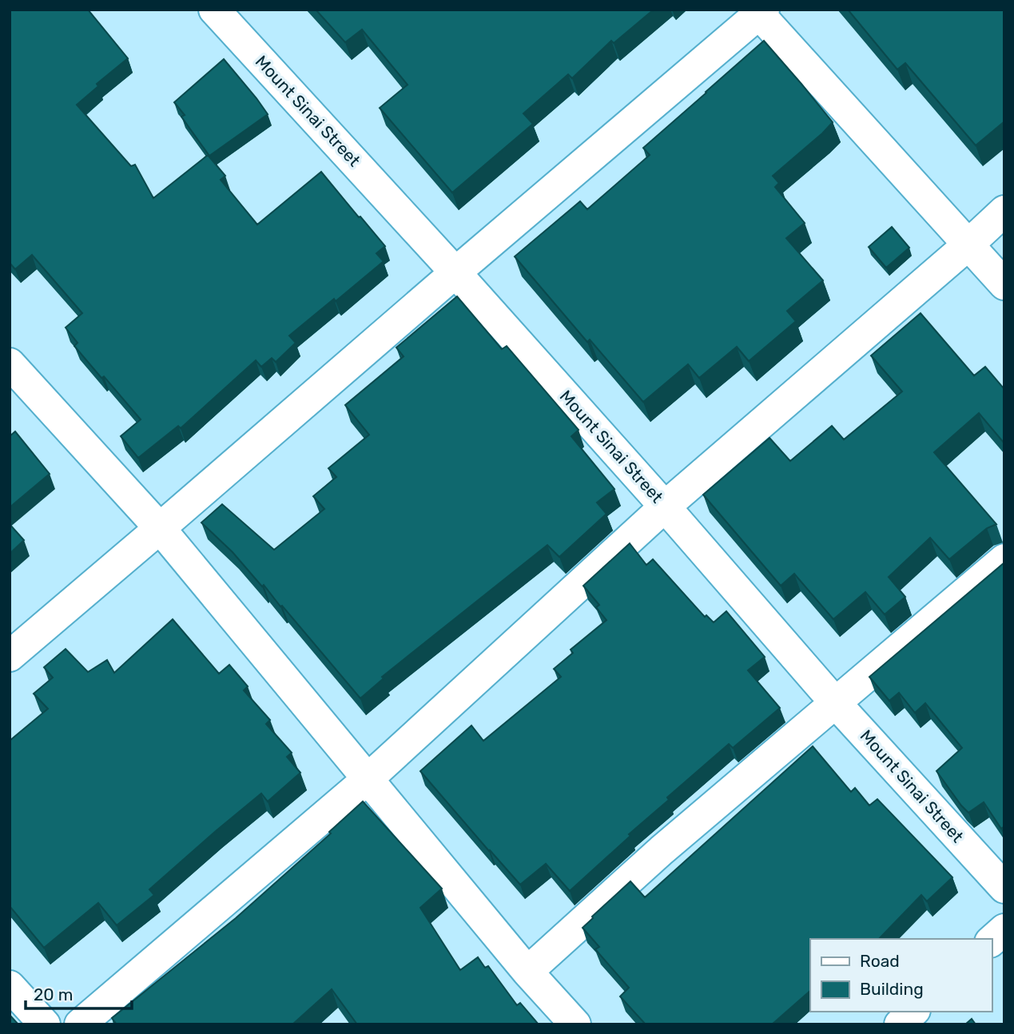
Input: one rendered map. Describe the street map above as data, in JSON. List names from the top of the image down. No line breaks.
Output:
{"streets":{"street":["Mount Sinai Street"]},"legend":["Road","Building"],"scale_bar":"20 m"}
